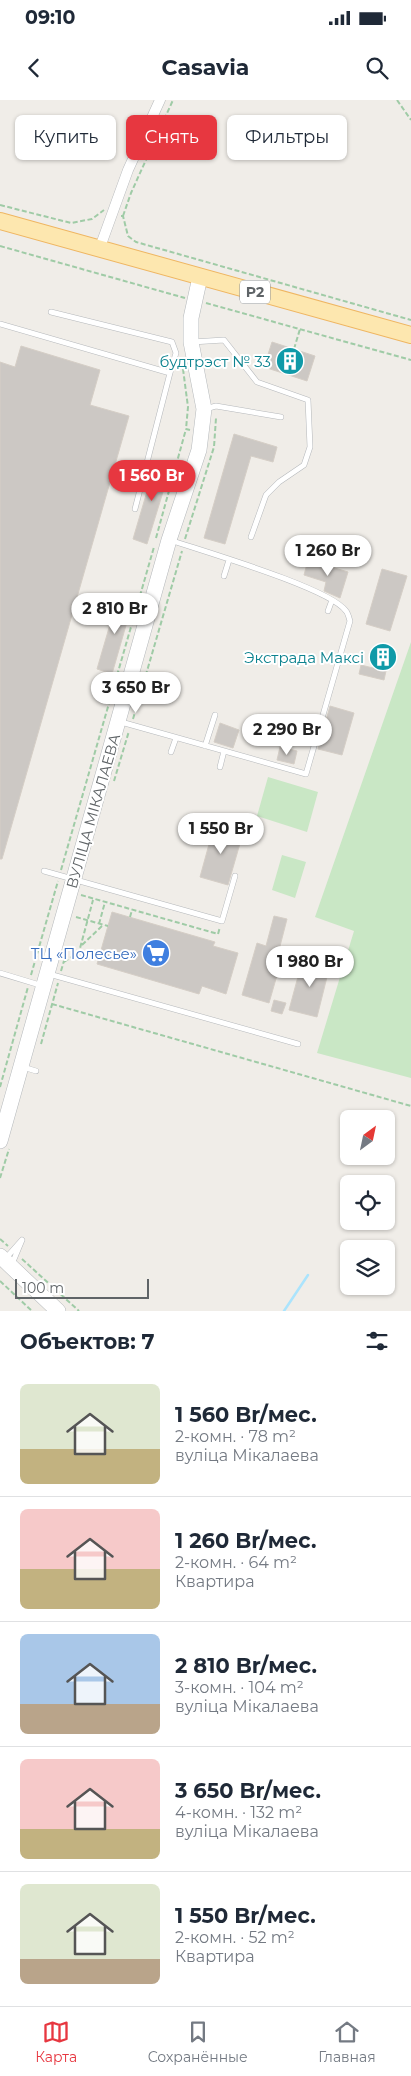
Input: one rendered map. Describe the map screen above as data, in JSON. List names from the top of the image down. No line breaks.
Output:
{"streets":{"main road":["Р2","ВУЛІЦА МІКАЛАЕВА"]},"crossings":[["Р2","ВУЛІЦА МІКАЛАЕВА"]],"places":{"building":["будтрэст № 33","Экстрада Максі"],"supermarket":["ТЦ «Полесье»"]},"scale_bar":"100 m","north":"top right","page":{"status":"09:10","header":"Casavia","chip":["Купить","Снять","Фильтры"],"price":["1 560 Br","1 260 Br","2 810 Br","3 650 Br","2 290 Br","1 550 Br","1 980 Br"],"scale":"100 m","heading":"Объектов: 7","list":[{"name":"1 560 Br/мес.","note":"2-комн. · 78 m² · вуліца Мікалаева"},{"name":"1 260 Br/мес.","note":"2-комн. · 64 m² · Квартира"},{"name":"2 810 Br/мес.","note":"3-комн. · 104 m² · вуліца Мікалаева"},{"name":"3 650 Br/мес.","note":"4-комн. · 132 m² · вуліца Мікалаева"},{"name":"1 550 Br/мес.","note":"2-комн. · 52 m² · Квартира"}],"tabs":["Карта","Сохранённые","Главная"]}}
